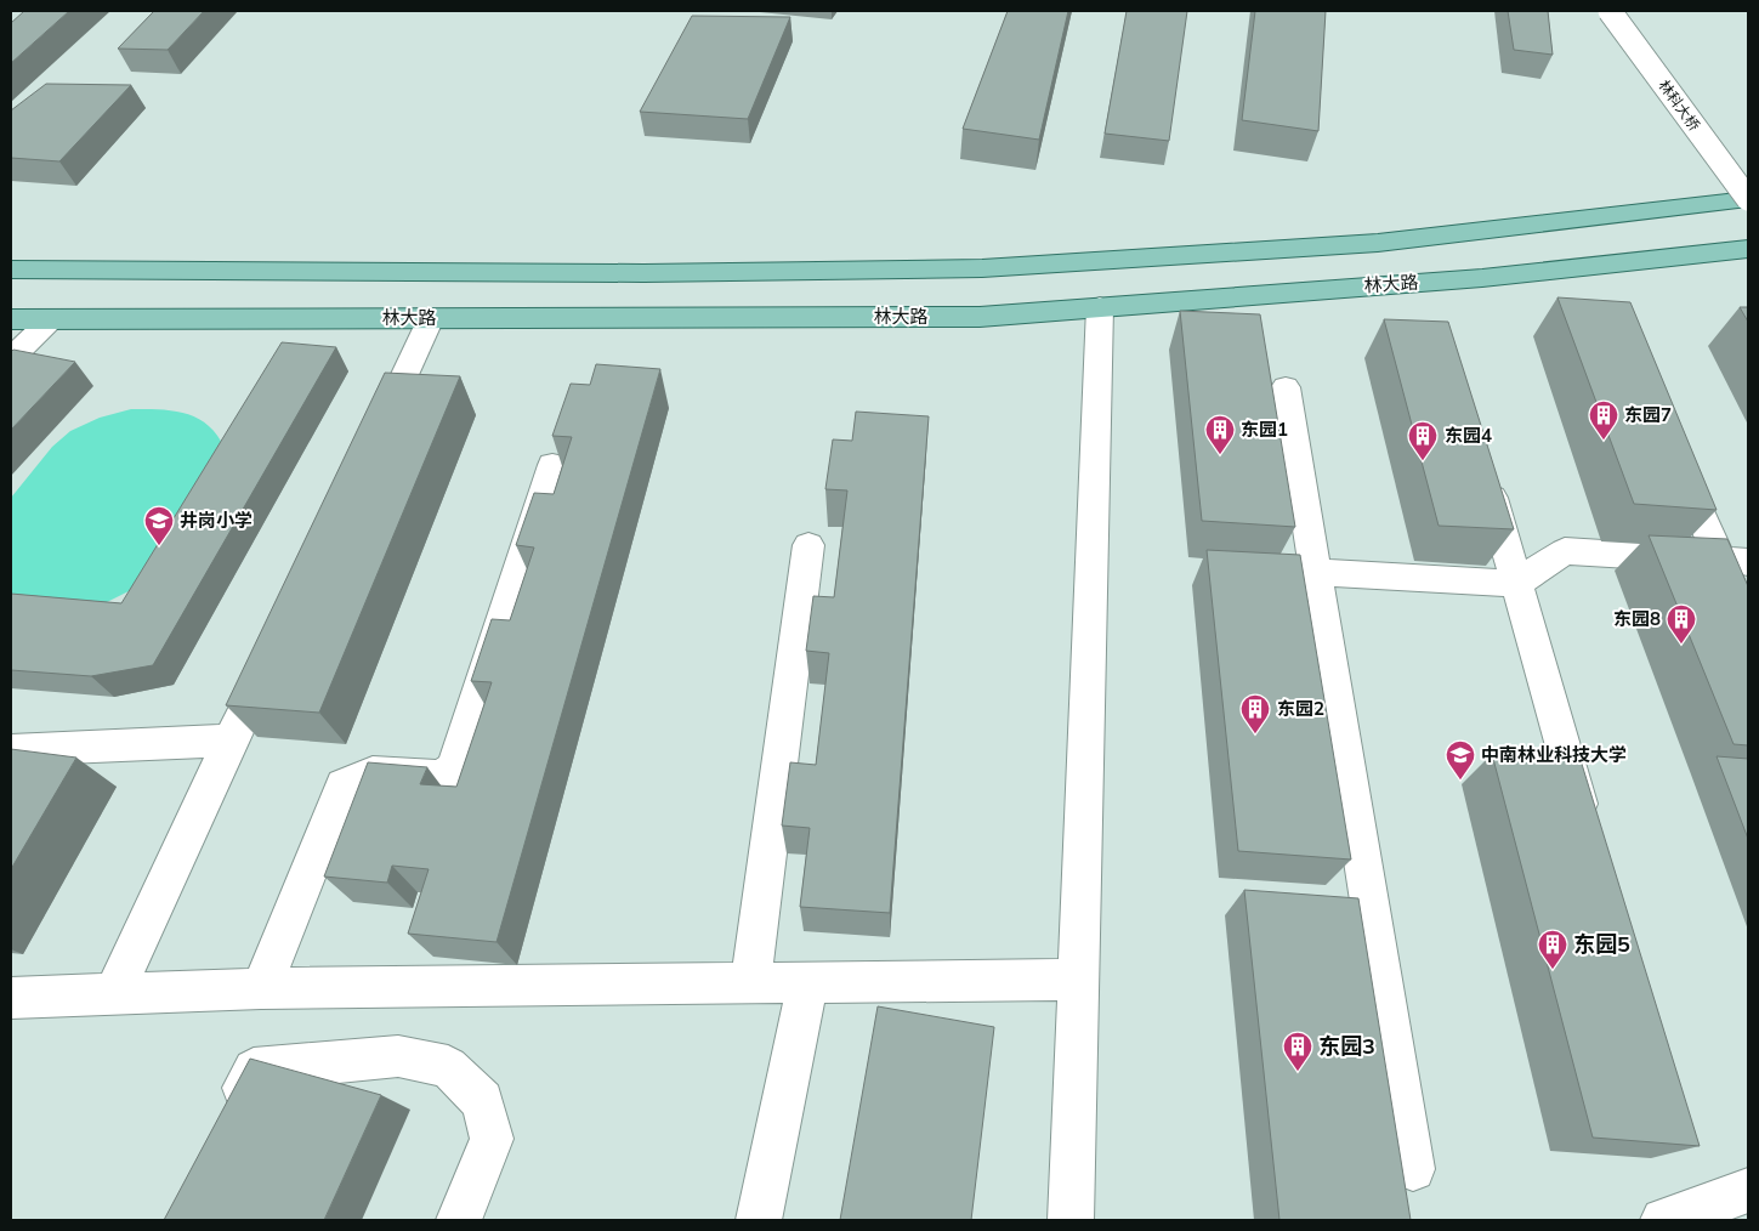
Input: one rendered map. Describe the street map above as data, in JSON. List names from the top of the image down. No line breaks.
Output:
{"streets":{"main road":["林大路"],"street":["林科大桥"]},"places":{"building":["东园7","东园1","东园4","东园8","东园2","东园5","东园3"],"school or university":["井岗小学","中南林业科技大学"]}}
